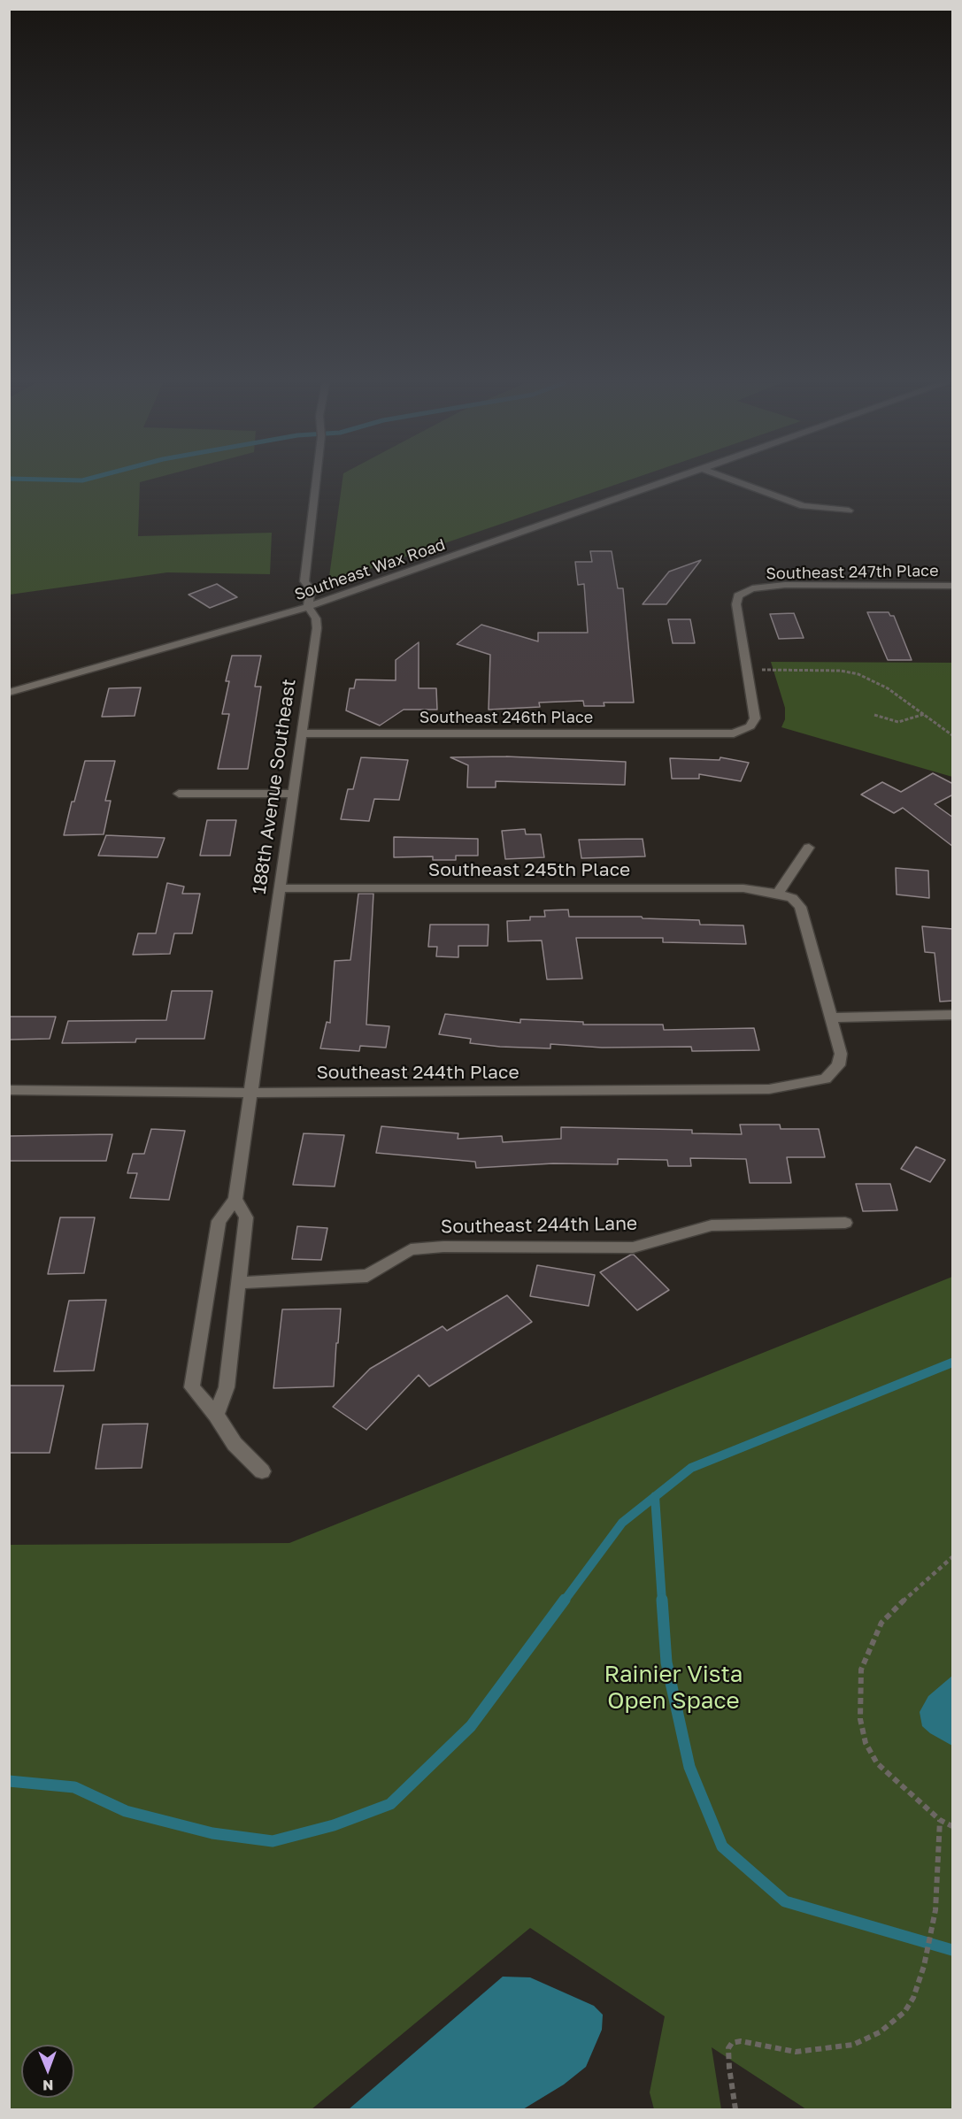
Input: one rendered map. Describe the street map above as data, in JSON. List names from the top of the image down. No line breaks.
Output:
{"streets":{"street":["Southeast Wax Road","Southeast 247th Place","Southeast 246th Place","188th Avenue Southeast","Southeast 245th Place","Southeast 244th Place","Southeast 244th Lane"]},"crossings":[["Southeast Wax Road","188th Avenue Southeast"],["Southeast 247th Place","Southeast 246th Place"],["Southeast 246th Place","188th Avenue Southeast"],["188th Avenue Southeast","Southeast 245th Place"],["188th Avenue Southeast","Southeast 244th Place"],["Southeast 245th Place","Southeast 244th Place"]],"parks":["Rainier Vista Open Space"],"north":"bottom"}
